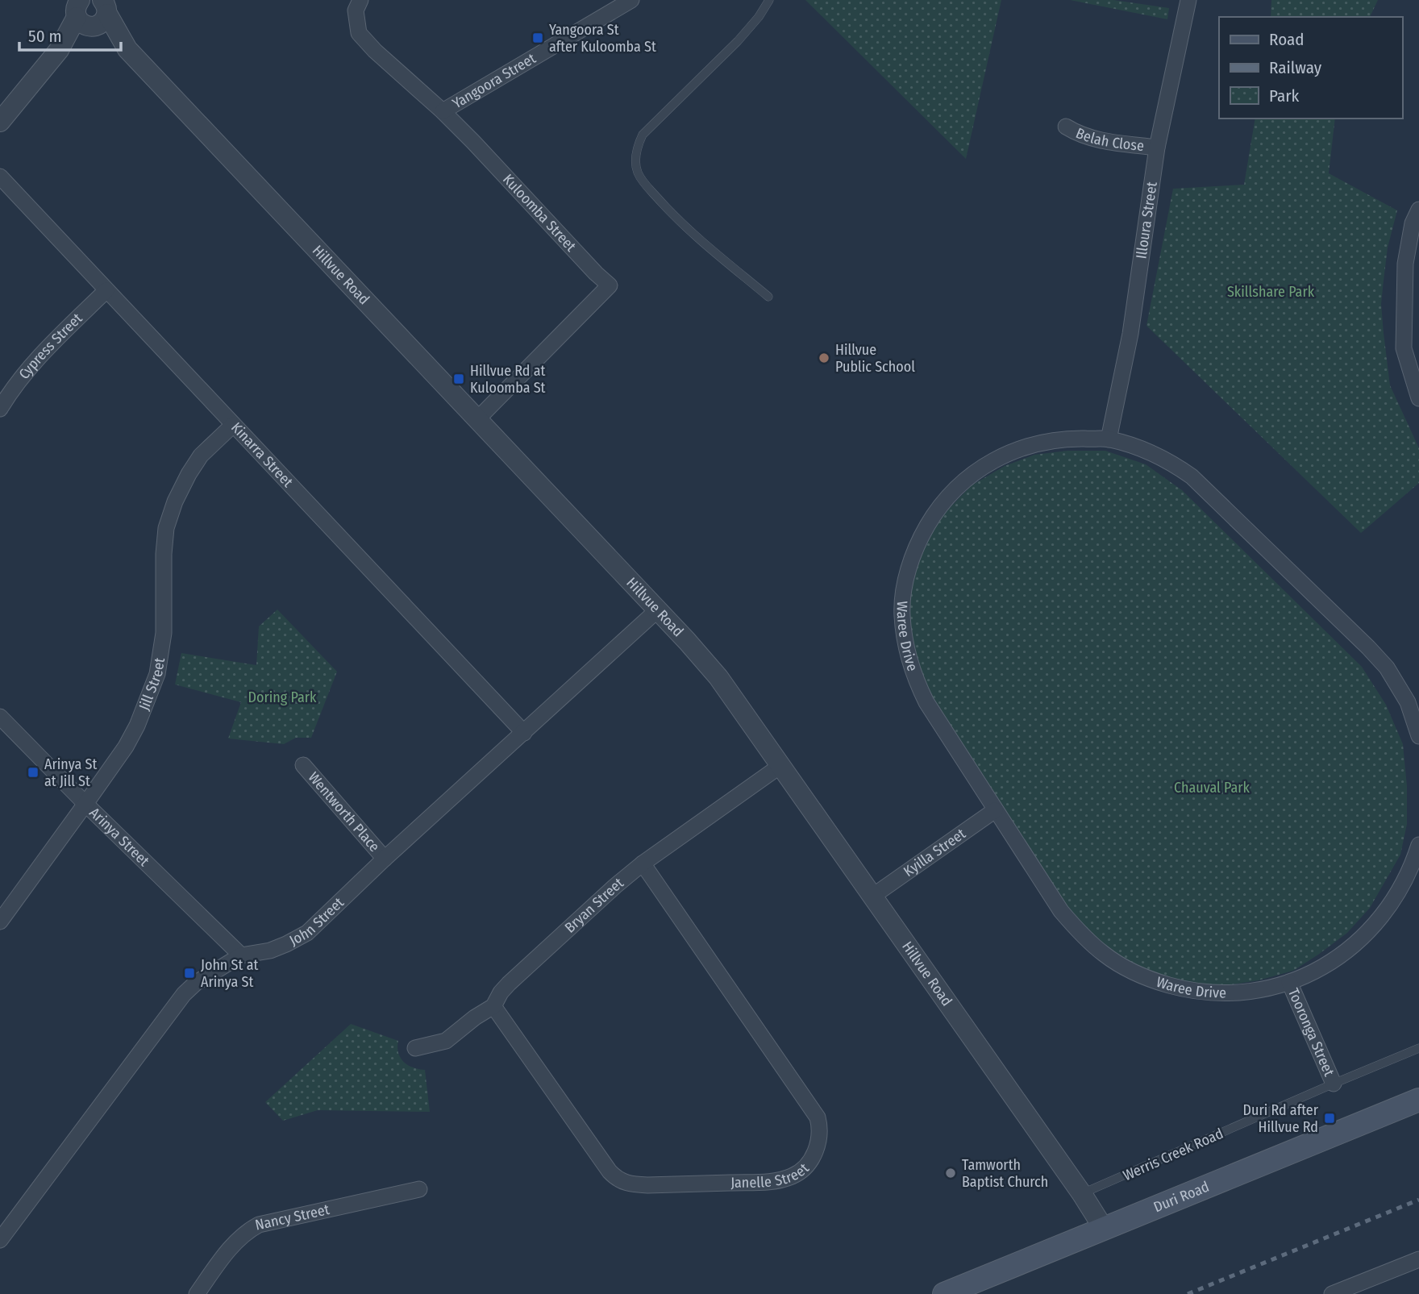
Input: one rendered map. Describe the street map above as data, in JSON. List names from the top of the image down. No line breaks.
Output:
{"streets":{"main road":["Duri Road"],"street":["Yangoora Street","Belah Close","Kuloomba Street","Illoura Street","Hillvue Road","Cypress Street","Kinarra Street","Waree Drive","Jill Street","Wentworth Place","Arinya Street","Kyilla Street","Bryan Street","John Street","Tooronga Street","Janelle Street","Nancy Street"],"lane":["Werris Creek Road"]},"crossings":[["Yangoora Street","Kuloomba Street"],["Belah Close","Illoura Street"],["Kuloomba Street","Hillvue Road"],["Illoura Street","Waree Drive"],["Hillvue Road","Kyilla Street"],["Hillvue Road","Bryan Street"],["Hillvue Road","John Street"],["Hillvue Road","Werris Creek Road"],["Hillvue Road","Duri Road"],["Cypress Street","Kinarra Street"],["Kinarra Street","Jill Street"],["Kinarra Street","John Street"],["Waree Drive","Kyilla Street"],["Waree Drive","Tooronga Street"],["Jill Street","Arinya Street"],["Wentworth Place","John Street"],["Arinya Street","John Street"],["Bryan Street","Janelle Street"],["Tooronga Street","Werris Creek Road"]],"parks":["Skillshare Park","Doring Park","Chauval Park"],"places":{"transit":["Yangoora St after Kuloomba St","Hillvue Rd at Kuloomba St","Arinya St at Jill St","John St at Arinya St","Duri Rd after Hillvue Rd"],"other":["Hillvue Public School","Tamworth Baptist Church"]},"legend":["Road","Railway","Park"],"scale_bar":"50 m"}
